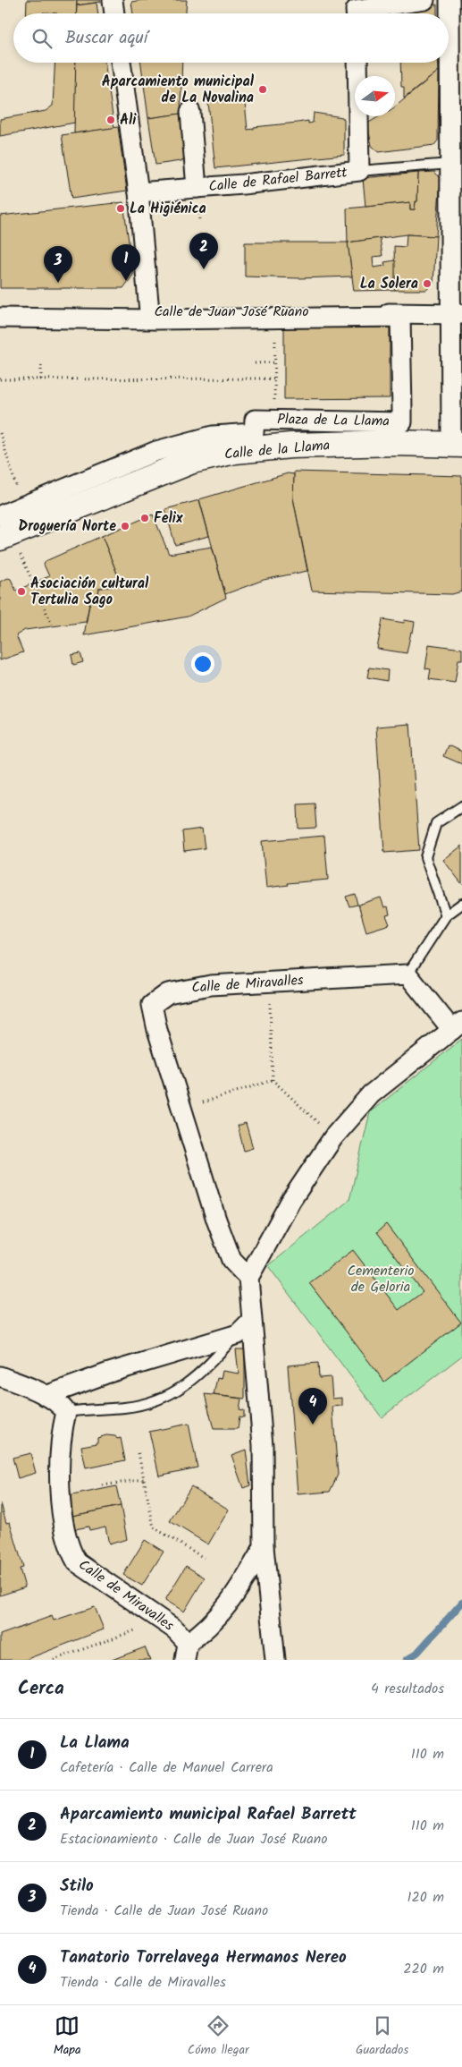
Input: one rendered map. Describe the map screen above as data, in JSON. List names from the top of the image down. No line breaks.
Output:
{"streets":{"main road":["Calle de la Llama"],"street":["Calle de Rafael Barrett","Calle de Juan José Ruano","Plaza de La Llama","Calle de Miravalles"]},"crossings":[["Plaza de La Llama","Calle de la Llama"]],"parks":["Cementerio de Geloria"],"places":["Aparcamiento municipal de La Novalina","Ali","La Higiénica","La Solera","Felix","Droguería Norte","Asociación cultural Tertulia Sago"],"north":"right","page":{"search":"Buscar aquí","pins":["2","1","3","4"],"heading":["Cerca","4 resultados"],"list":[{"mark":"1","name":"La Llama","note":"Cafetería · Calle de Manuel Carrera","value":"110 m"},{"mark":"2","name":"Aparcamiento municipal Rafael Barrett","note":"Estacionamiento · Calle de Juan José Ruano","value":"110 m"},{"mark":"3","name":"Stilo","note":"Tienda · Calle de Juan José Ruano","value":"120 m"},{"mark":"4","name":"Tanatorio Torrelavega Hermanos Nereo","note":"Tienda · Calle de Miravalles","value":"220 m"}],"nav":["Mapa","Cómo llegar","Guardados"]}}
